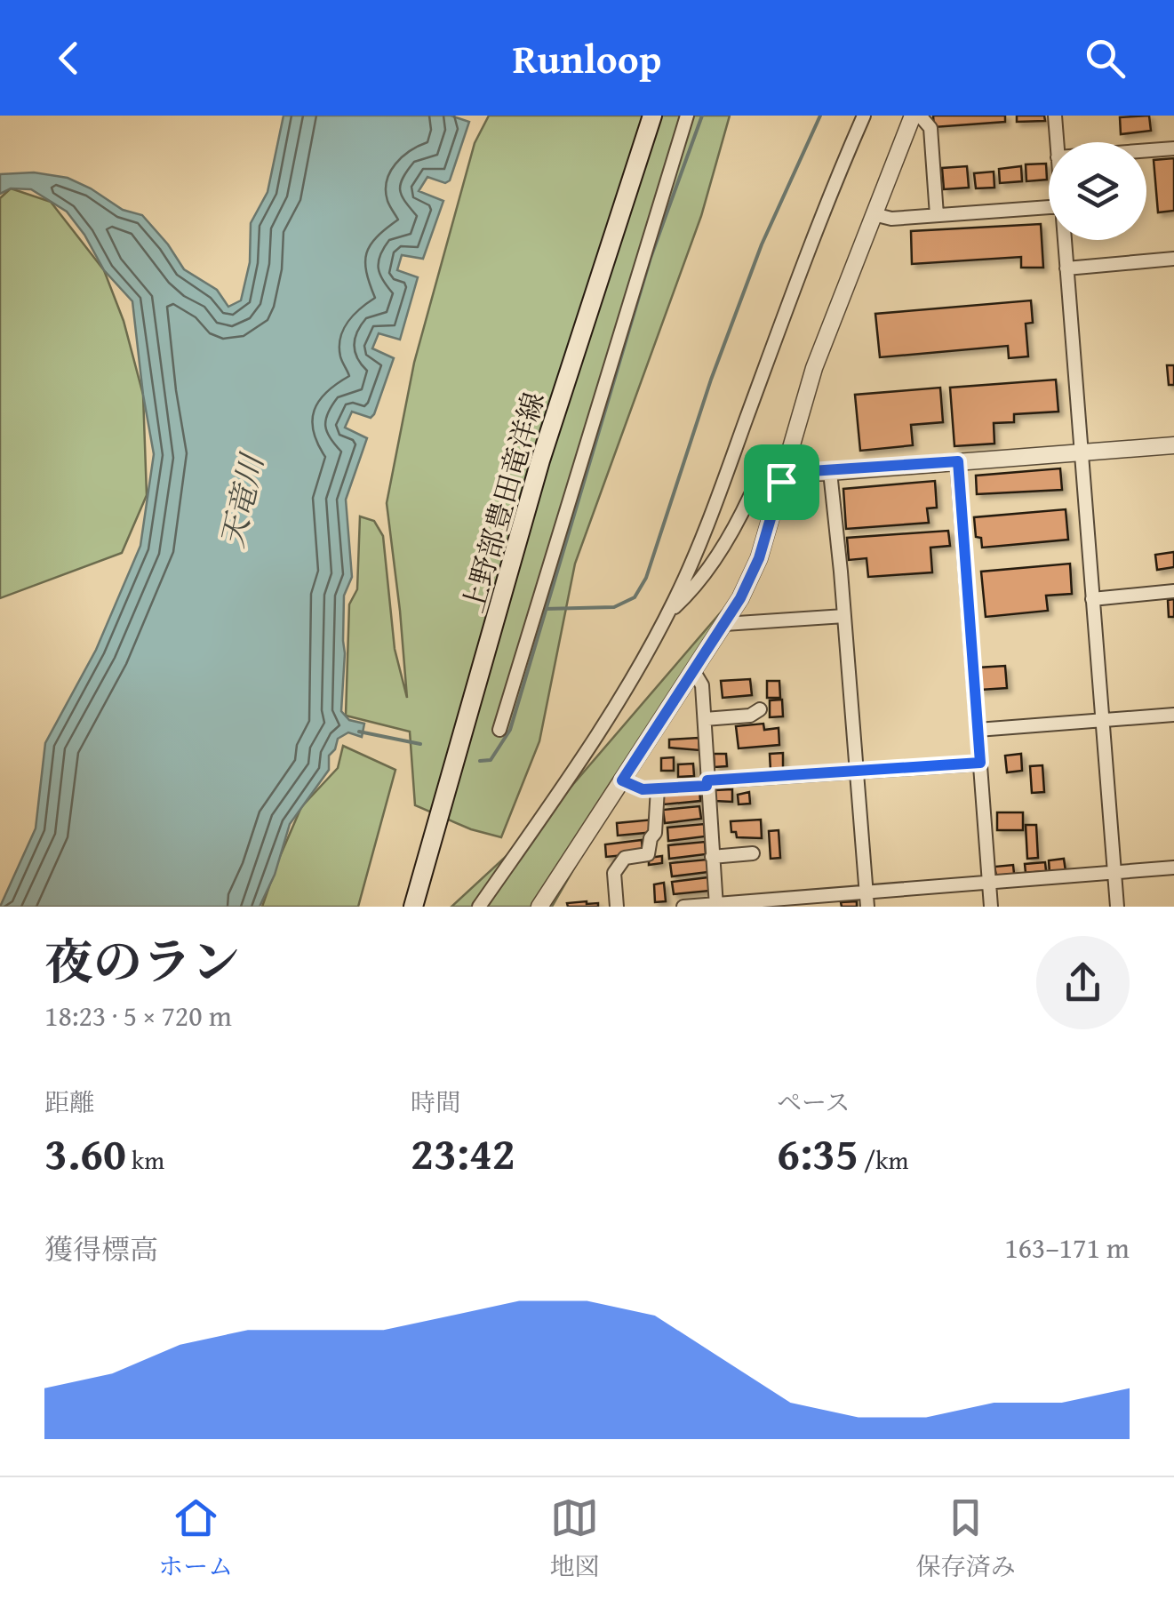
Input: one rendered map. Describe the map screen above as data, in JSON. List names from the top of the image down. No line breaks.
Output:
{"streets":{"main road":["上野部豊田竜洋線"]},"water":["天竜川"],"page":{"header":"Runloop","heading":["夜のラン","18:23 · 5 × 720 m"],"stats":[["距離","3.60 km"],["時間","23:42"],["ペース","6:35 /km"]],"chart":["獲得標高","163–171 m"],"tabs":["ホーム","地図","保存済み"]}}
